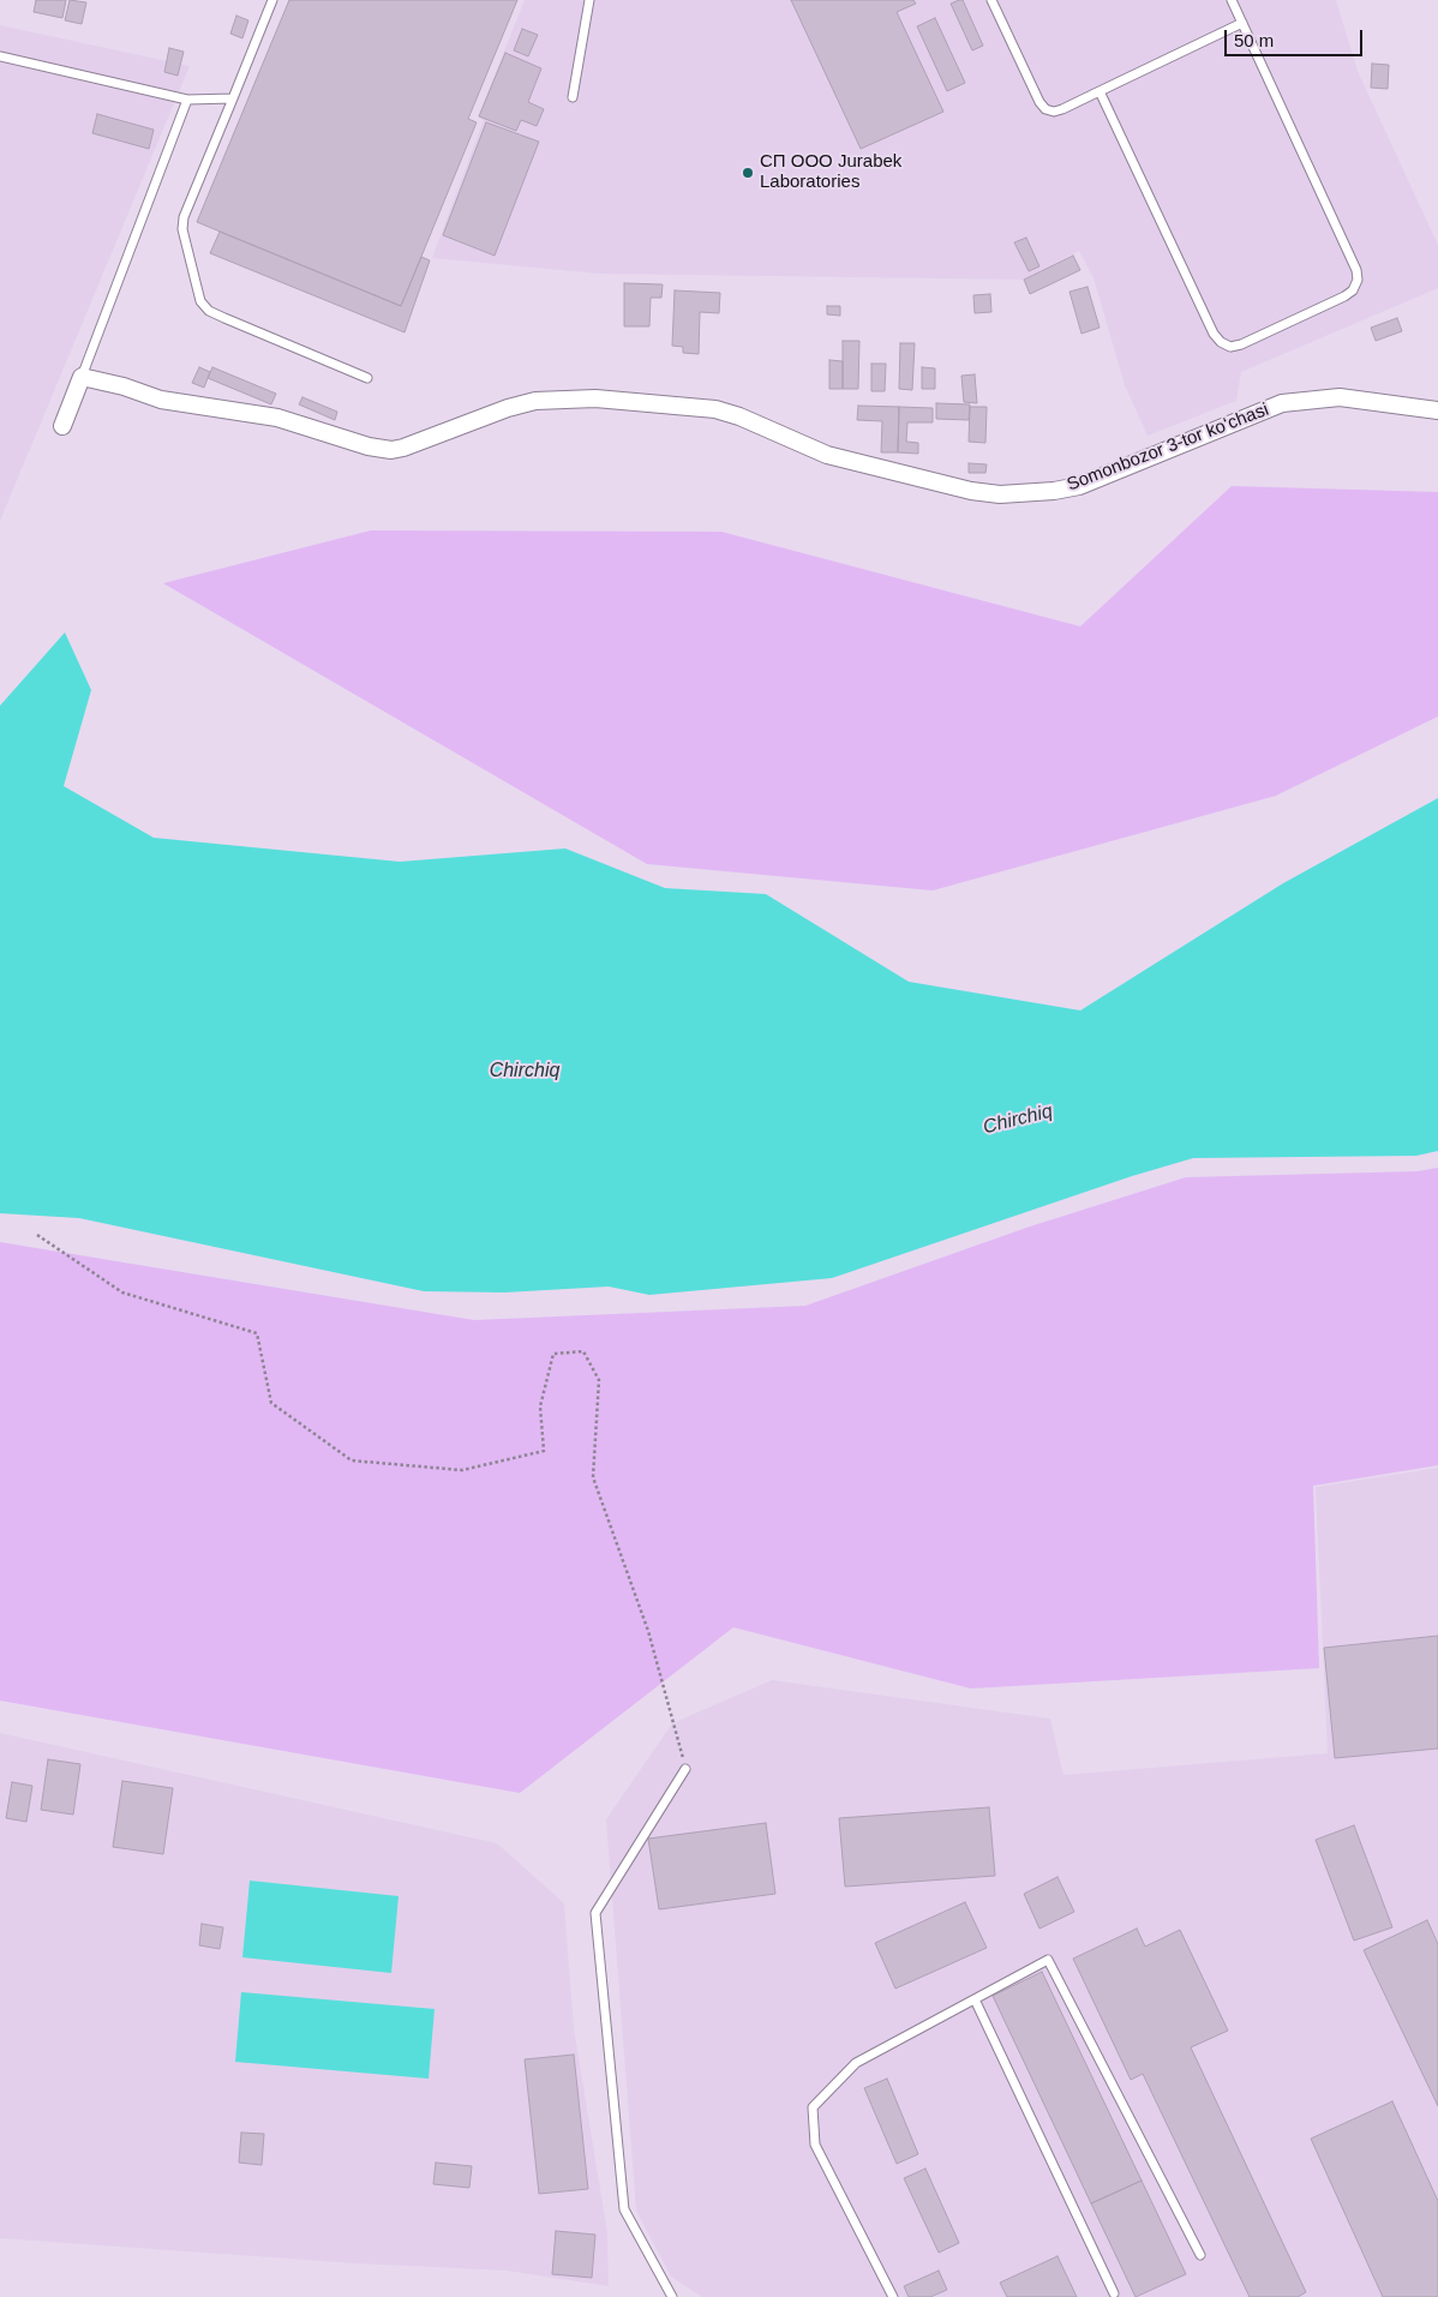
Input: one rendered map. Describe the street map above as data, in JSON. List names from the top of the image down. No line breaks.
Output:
{"streets":{"street":["Somonbozor 3-tor koʻchasi"]},"water":["Chirchiq"],"places":["СП ООО Jurabek Laboratories"],"scale_bar":"50 m"}
